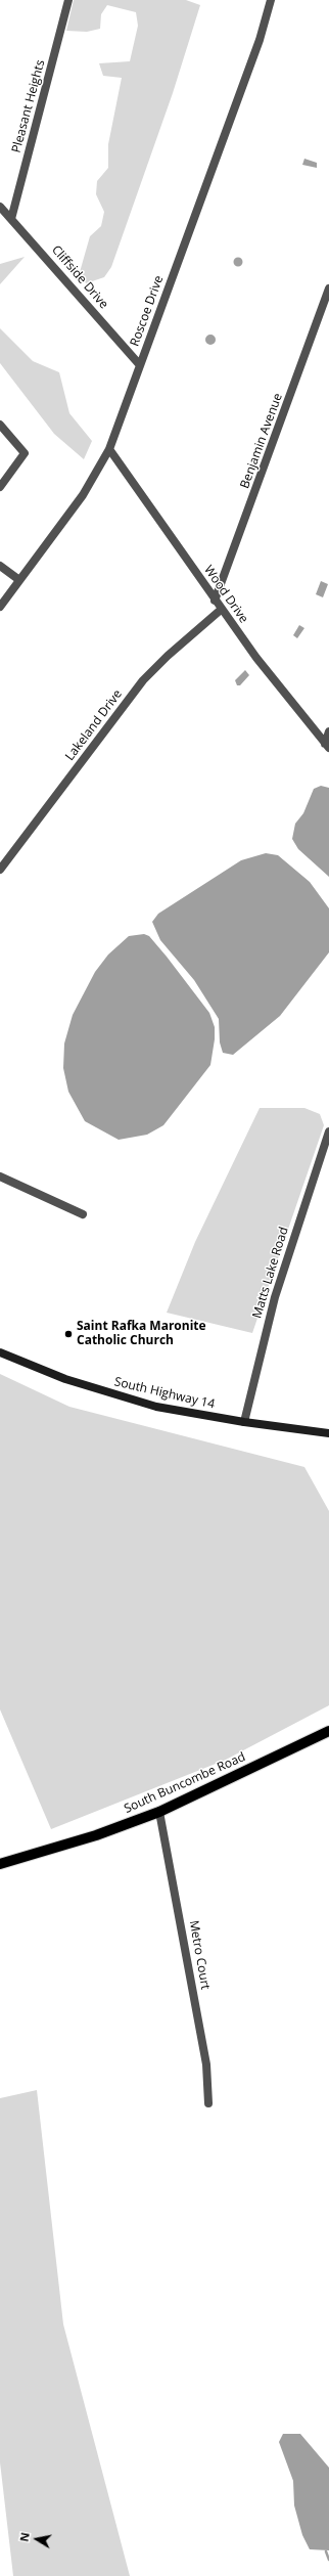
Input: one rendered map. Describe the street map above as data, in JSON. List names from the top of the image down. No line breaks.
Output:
{"streets":{"main road":["South Highway 14","South Buncombe Road"],"street":["Pleasant Heights","Cliffside Drive","Roscoe Drive","Benjamin Avenue","Wood Drive","Lakeland Drive","Matts Lake Road","Metro Court"]},"crossings":[["Pleasant Heights","Cliffside Drive"],["Cliffside Drive","Roscoe Drive"],["Roscoe Drive","Wood Drive"],["Benjamin Avenue","Wood Drive"],["Wood Drive","Lakeland Drive"],["Matts Lake Road","South Highway 14"],["South Buncombe Road","Metro Court"]],"places":["Saint Rafka Maronite Catholic Church"],"north":"left"}
